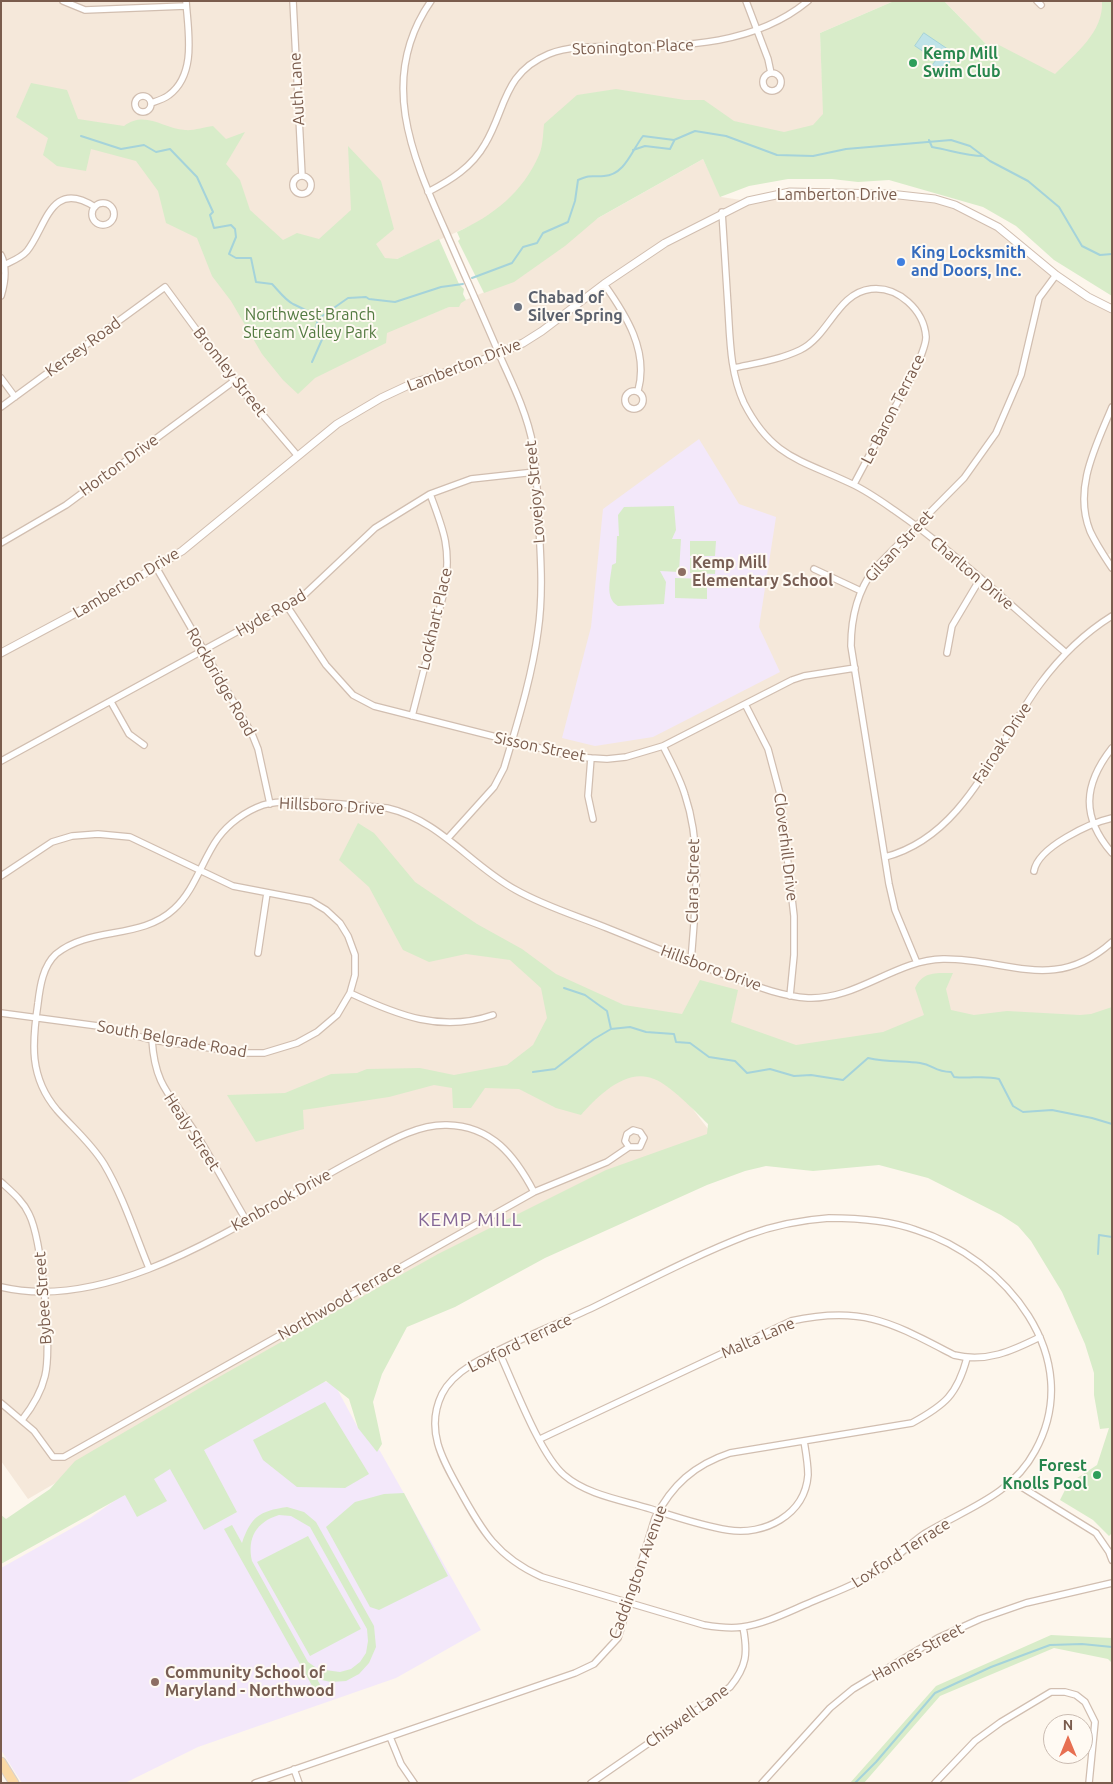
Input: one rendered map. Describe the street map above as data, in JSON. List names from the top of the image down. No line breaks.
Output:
{"streets":{"street":["Stonington Place","Auth Lane","Lamberton Drive","Kersey Road","Bromley Street","Le Baron Terrace","Horton Drive","Lovejoy Street","Gilsan Street","Charlton Drive","Hyde Road","Lockhart Place","Rockbridge Road","Fairoak Drive","Sisson Street","Hillsboro Drive","Cloverhill Drive","Clara Street","South Belgrade Road","Healy Street","Kenbrook Drive","Bybee Street","Northwood Terrace","Malta Lane","Loxford Terrace","Caddington Avenue","Hannes Street","Chiswell Lane"]},"crossings":[["Stonington Place","Lovejoy Street"],["Lamberton Drive","Bromley Street"],["Lamberton Drive","Lovejoy Street"],["Lamberton Drive","Gilsan Street"],["Lamberton Drive","Charlton Drive"],["Lamberton Drive","Rockbridge Road"],["Kersey Road","Bromley Street"],["Bromley Street","Horton Drive"],["Le Baron Terrace","Charlton Drive"],["Lovejoy Street","Hyde Road"],["Lovejoy Street","Sisson Street"],["Lovejoy Street","Hillsboro Drive"],["Gilsan Street","Charlton Drive"],["Gilsan Street","Fairoak Drive"],["Gilsan Street","Sisson Street"],["Gilsan Street","Hillsboro Drive"],["Charlton Drive","Fairoak Drive"],["Hyde Road","Lockhart Place"],["Hyde Road","Rockbridge Road"],["Hyde Road","Sisson Street"],["Lockhart Place","Sisson Street"],["Rockbridge Road","Hillsboro Drive"],["Sisson Street","Cloverhill Drive"],["Sisson Street","Clara Street"],["Hillsboro Drive","Cloverhill Drive"],["Hillsboro Drive","Clara Street"],["Hillsboro Drive","South Belgrade Road"],["Hillsboro Drive","Kenbrook Drive"],["South Belgrade Road","Healy Street"],["Healy Street","Kenbrook Drive"],["Kenbrook Drive","Bybee Street"],["Kenbrook Drive","Northwood Terrace"],["Bybee Street","Northwood Terrace"],["Malta Lane","Loxford Terrace"],["Malta Lane","Caddington Avenue"],["Loxford Terrace","Caddington Avenue"],["Loxford Terrace","Chiswell Lane"]],"districts":["KEMP MILL"],"parks":["Northwest Branch Stream Valley Park"],"places":["Kemp Mill Swim Club","King Locksmith and Doors, Inc.","Chabad of Silver Spring","Kemp Mill Elementary School","Forest Knolls Pool","Community School of Maryland - Northwood"],"north":"top"}
